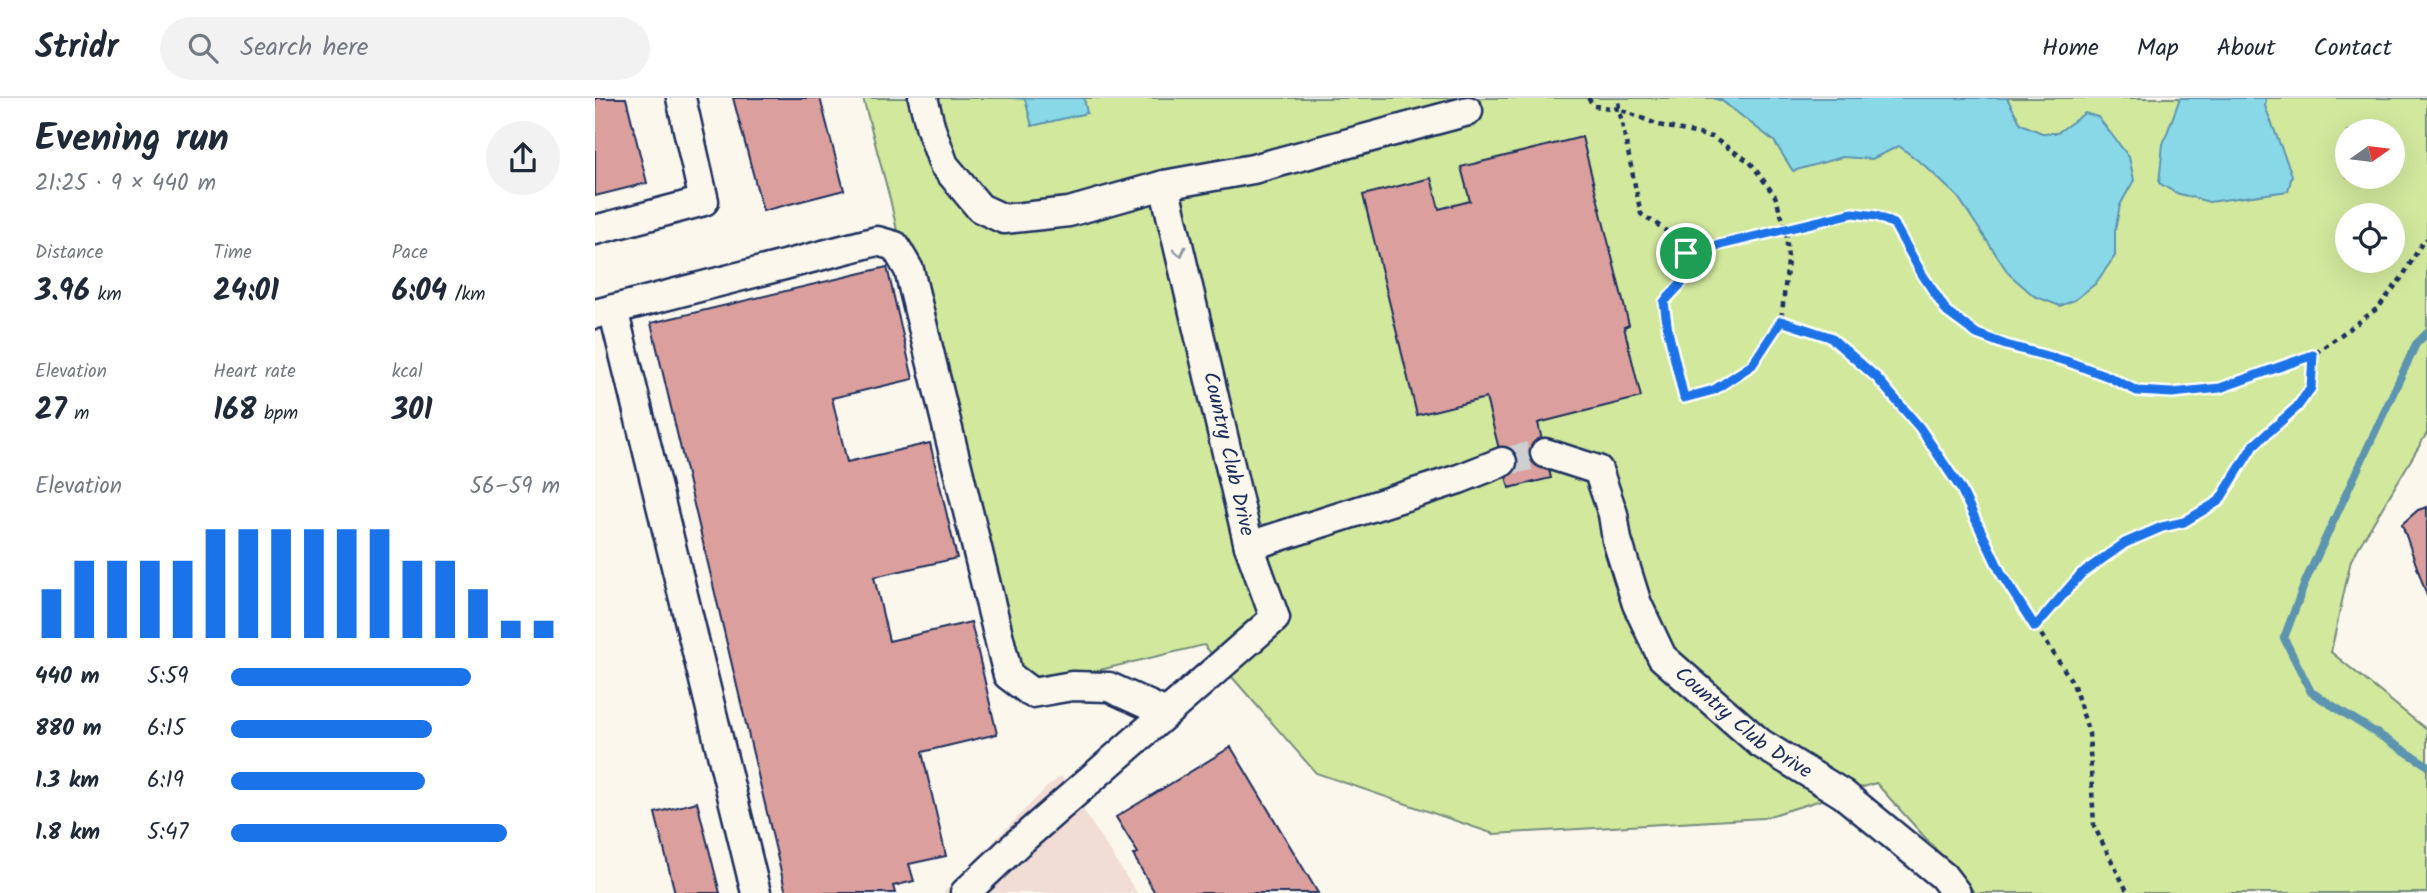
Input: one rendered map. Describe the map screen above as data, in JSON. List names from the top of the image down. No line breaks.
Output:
{"streets":{"lane":["Country Club Drive"]},"north":"right","page":{"header":"Stridr","search":"Search here","nav":["Home","Map","About","Contact"],"heading":["Evening run","21:25 · 9 × 440 m"],"stats":[["Distance","3.96 km"],["Time","24:01"],["Pace","6:04 /km"],["Elevation","27 m"],["Heart rate","168 bpm"],["kcal","301"]],"chart":["Elevation","56–59 m"],"list":[{"name":"440 m","note":"5:59"},{"name":"880 m","note":"6:15"},{"name":"1.3 km","note":"6:19"},{"name":"1.8 km","note":"5:47"}]}}
